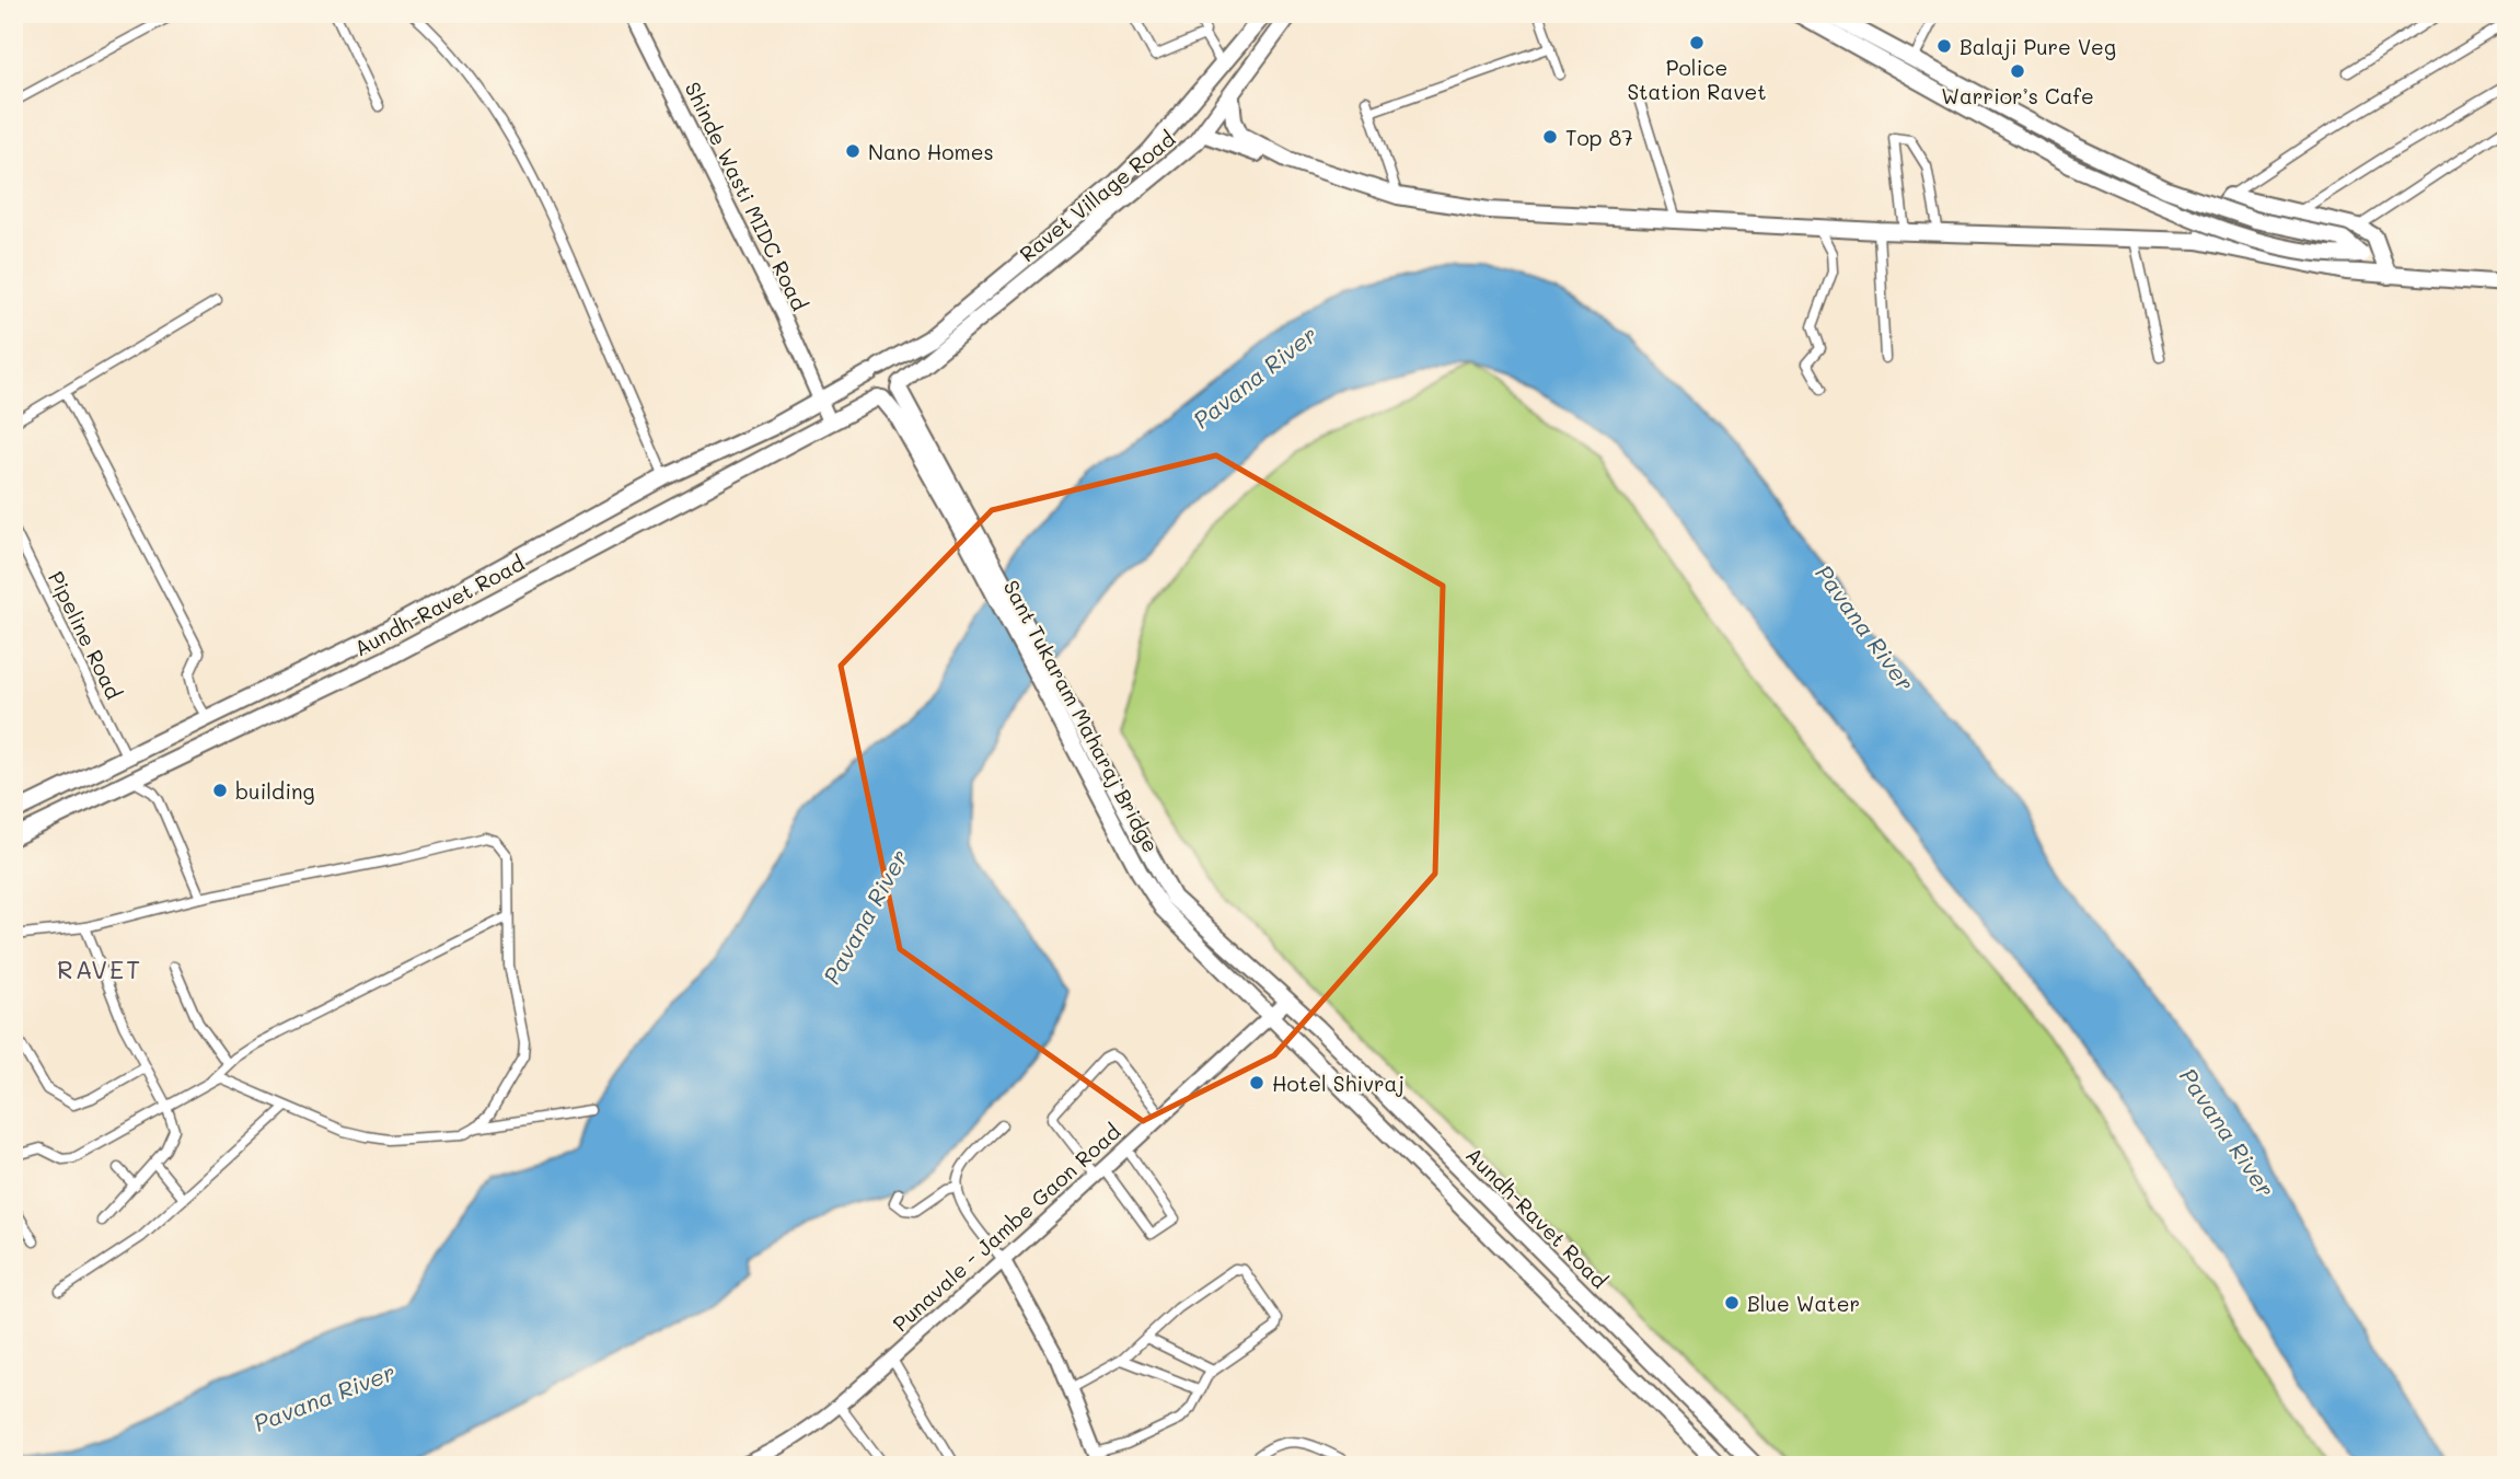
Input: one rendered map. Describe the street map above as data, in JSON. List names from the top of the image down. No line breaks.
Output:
{"streets":{"main road":["Ravet Village Road","Aundh-Ravet Road","Sant Tukaram Maharaj Bridge"],"street":["Shinde Wasti MIDC Road","Pipeline Road","Punavale - Jambe Gaon Road"]},"crossings":[["Shinde Wasti MIDC Road","Aundh-Ravet Road"],["Ravet Village Road","Aundh-Ravet Road"],["Aundh-Ravet Road","Pipeline Road"],["Aundh-Ravet Road","Sant Tukaram Maharaj Bridge"],["Aundh-Ravet Road","Punavale - Jambe Gaon Road"]],"districts":["RAVET"],"water":["Pavana River"],"places":["Police Station Ravet","Balaji Pure Veg","Warrior’s Cafe","Top 87","Nano Homes","building","Hotel Shivraj","Blue Water"]}
